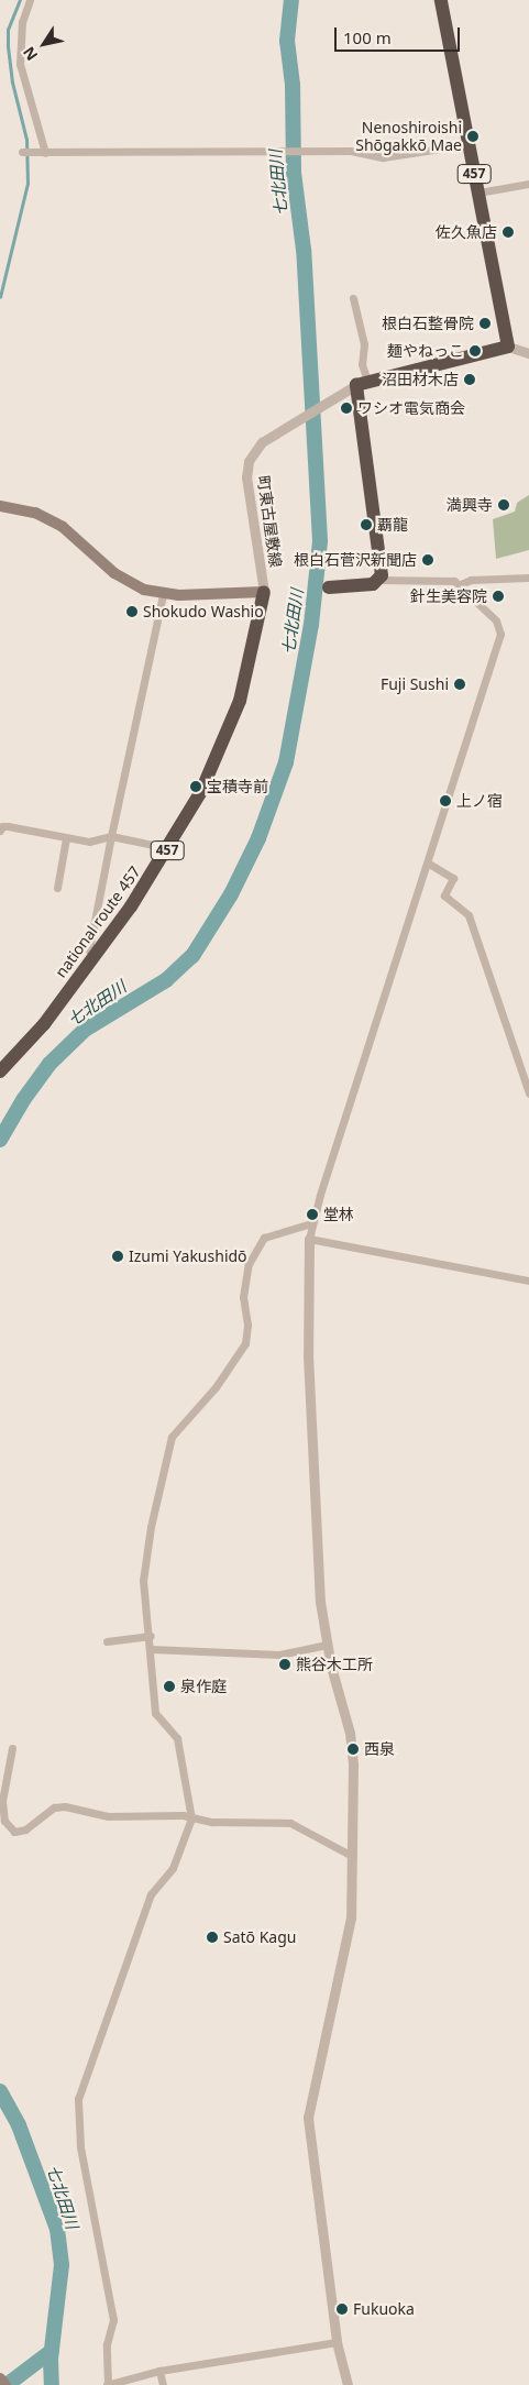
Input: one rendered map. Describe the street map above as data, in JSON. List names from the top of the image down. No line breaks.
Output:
{"streets":{"highway":["457","national route 457"],"street":["町東古屋敷線"]},"crossings":[["町東古屋敷線","national route 457"]],"water":["七北田川"],"places":["Nenoshiroishi Shōgakkō Mae","佐久魚店","根白石整骨院","麺やねっこ","沼田材木店","ワシオ電気商会","満興寺","覇龍","根白石菅沢新聞店","針生美容院","Shokudo Washio","Fuji Sushi","宝積寺前","上ノ宿","堂林","Izumi Yakushidō","熊谷木工所","泉作庭","西泉","Satō Kagu","Fukuoka"],"scale_bar":"100 m","north":"bottom left"}
